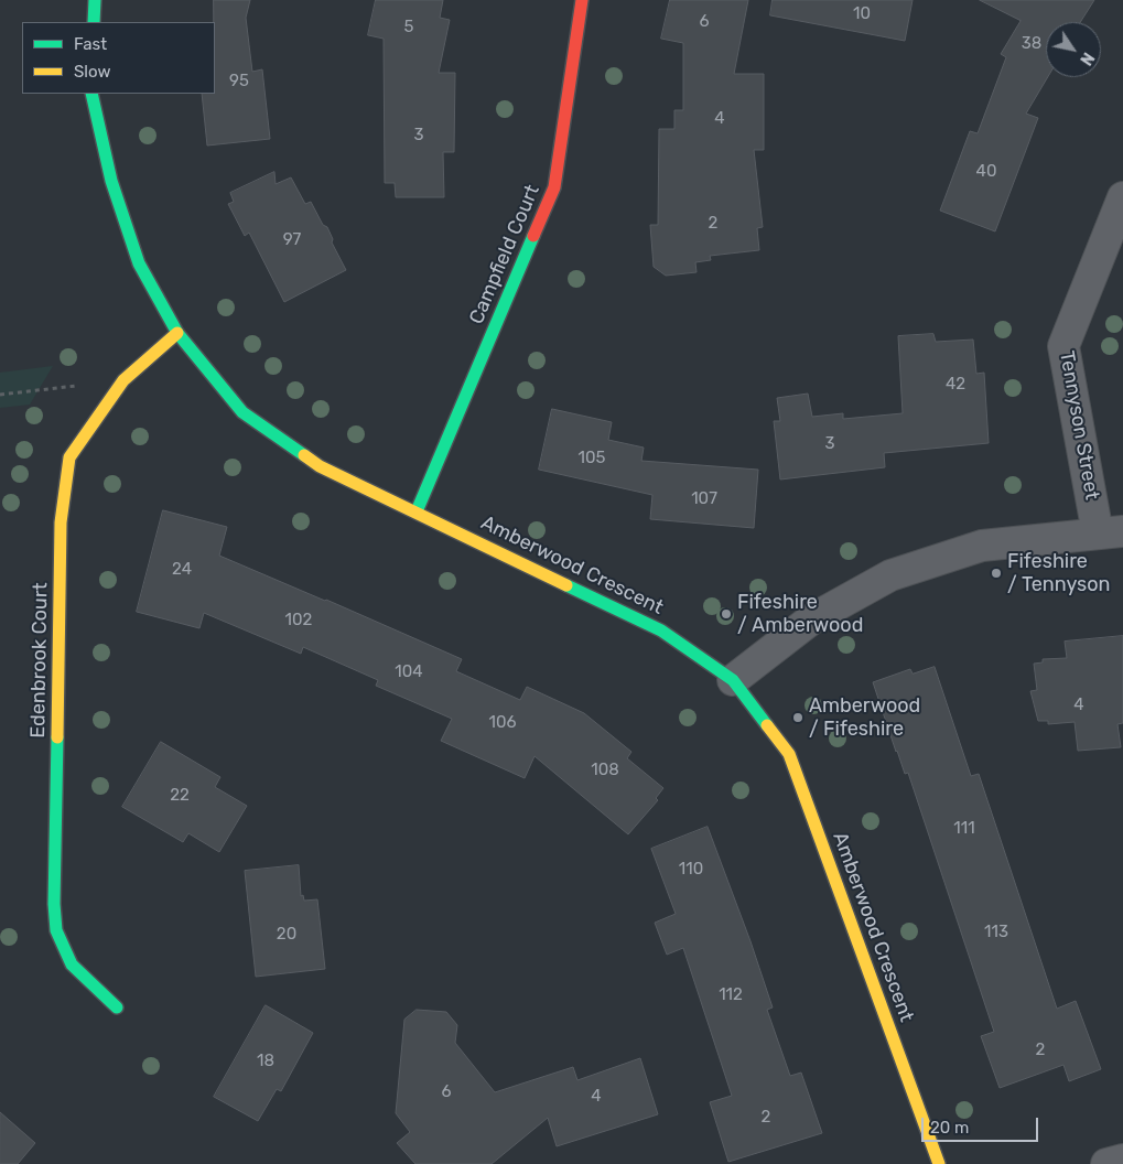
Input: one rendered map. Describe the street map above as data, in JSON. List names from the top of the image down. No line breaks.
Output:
{"streets":{"street":["Campfield Court","Tennyson Street","Amberwood Crescent","Edenbrook Court"]},"crossings":[["Campfield Court","Amberwood Crescent"],["Amberwood Crescent","Edenbrook Court"]],"places":["Fifeshire / Tennyson","Fifeshire / Amberwood","Amberwood / Fifeshire"],"house_numbers":["10","6","5","38","95","4","3","40","2","97","42","3","105","107","24","102","104","4","106","108","22","111","110","113","20","112","2","18","6","4","2"],"legend":["Fast","Slow"],"scale_bar":"20 m","north":"bottom right"}
